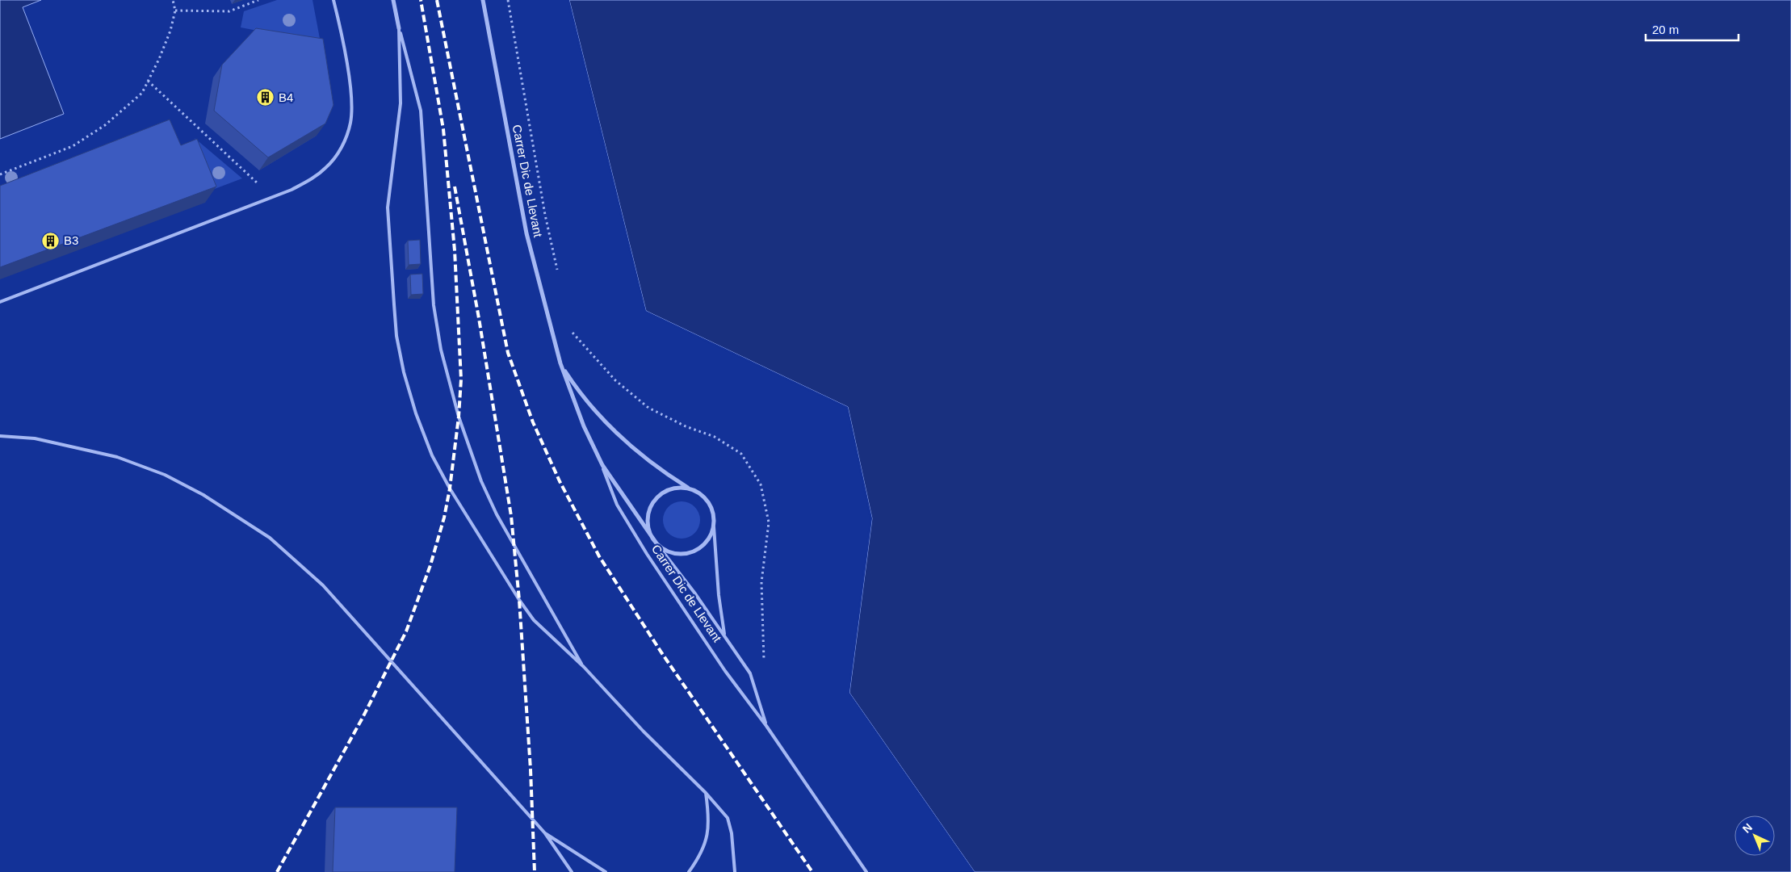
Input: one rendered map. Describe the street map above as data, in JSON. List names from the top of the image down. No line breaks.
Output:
{"streets":{"street":["Carrer Dic de Llevant"]},"places":{"building":["B4","B3"]},"scale_bar":"20 m","north":"top left"}
